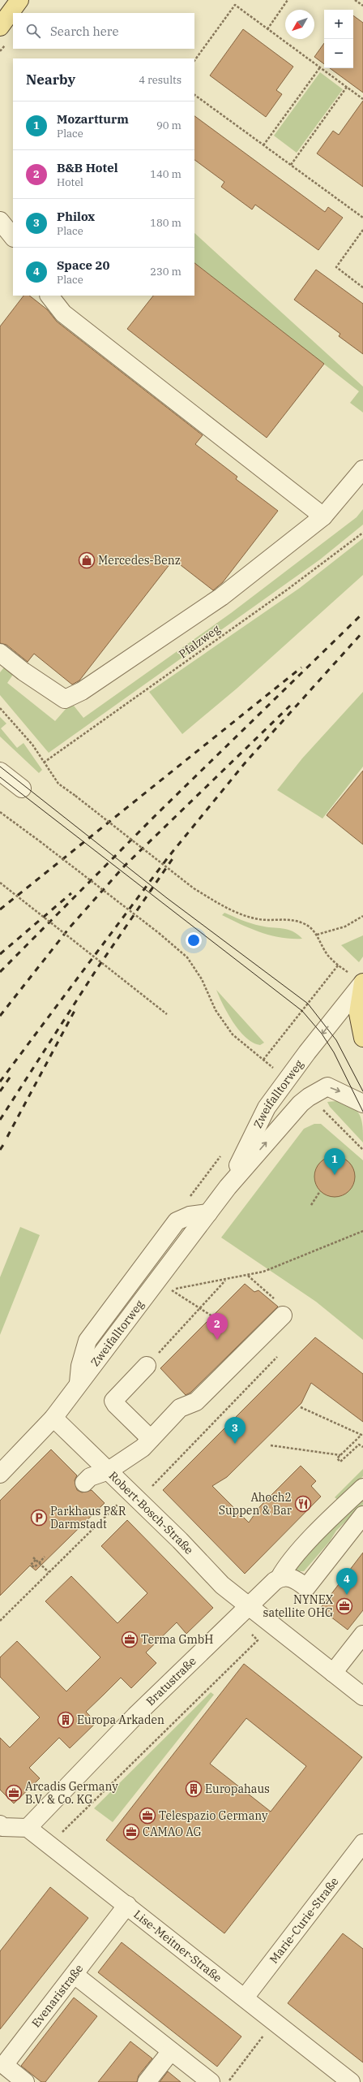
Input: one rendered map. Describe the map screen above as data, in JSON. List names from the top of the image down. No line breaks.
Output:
{"streets":{"street":["Zweifalltorweg","Robert-Bosch-Straße","Bratustraße","Marie-Curie-Straße","Lise-Meitner-Straße","Evenaristraße"],"path":["Pfalzweg"]},"crossings":[["Zweifalltorweg","Robert-Bosch-Straße"],["Robert-Bosch-Straße","Bratustraße"],["Bratustraße","Lise-Meitner-Straße"],["Marie-Curie-Straße","Lise-Meitner-Straße"],["Lise-Meitner-Straße","Evenaristraße"]],"places":{"shop":["Mercedes-Benz"],"restaurant":["Ahoch2 Suppen & Bar"],"parking":["Parkhaus P&R Darmstadt"],"office":["NYNEX satellite OHG","Terma GmbH","Arcadis Germany B.V. & Co. KG","Telespazio Germany","CAMAO AG"],"building":["Europa Arkaden","Europahaus"]},"north":"bottom left","page":{"map_buttons":["+","−"],"search":"Search here","heading":["Nearby","4 results"],"list":[{"mark":"1","name":"Mozartturm","note":"Place","value":"90 m"},{"mark":"2","name":"B&B Hotel","note":"Hotel","value":"140 m"},{"mark":"3","name":"Philox","note":"Place","value":"180 m"},{"mark":"4","name":"Space 20","note":"Place","value":"230 m"}],"pins":["1","2","3","4"]}}
